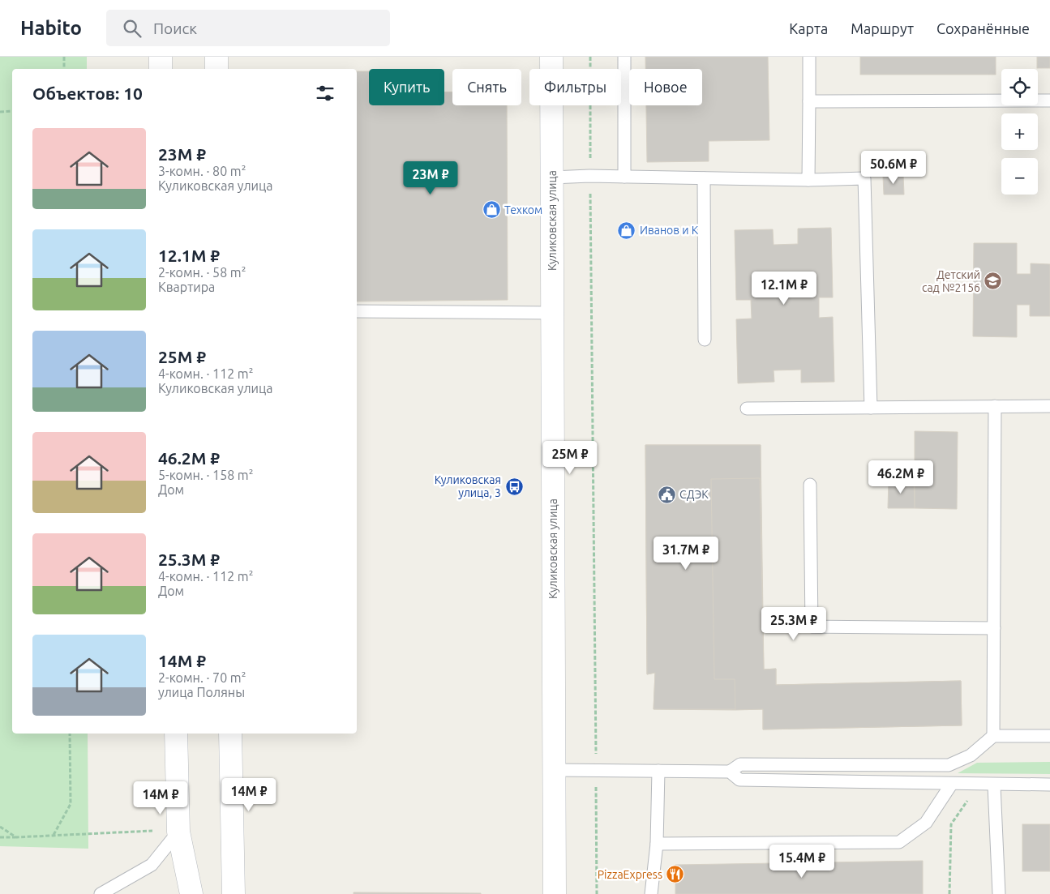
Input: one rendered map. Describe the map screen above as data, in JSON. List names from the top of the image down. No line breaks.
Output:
{"streets":{"street":["Куликовская улица"]},"places":{"shop":["Техком","Иванов и К"],"school or university":["Детский сад №2156"],"bus stop":["Куликовская улица, 3"],"public building":["СДЭК"],"restaurant":["PizzaExpress"]},"page":{"header":"Habito","search":"Поиск","nav":["Карта","Маршрут","Сохранённые"],"map_buttons":["+","−"],"chip":["Купить","Снять","Фильтры","Новое"],"heading":"Объектов: 10","list":[{"name":"23M ₽","note":"3-комн. · 80 m² · Куликовская улица"},{"name":"12.1M ₽","note":"2-комн. · 58 m² · Квартира"},{"name":"25M ₽","note":"4-комн. · 112 m² · Куликовская улица"},{"name":"46.2M ₽","note":"5-комн. · 158 m² · Дом"},{"name":"25.3M ₽","note":"4-комн. · 112 m² · Дом"},{"name":"14M ₽","note":"2-комн. · 70 m² · улица Поляны"}],"price":["50.6M ₽","23M ₽","12.1M ₽","25M ₽","46.2M ₽","31.7M ₽","25.3M ₽","14M ₽","14M ₽","15.4M ₽"]}}
